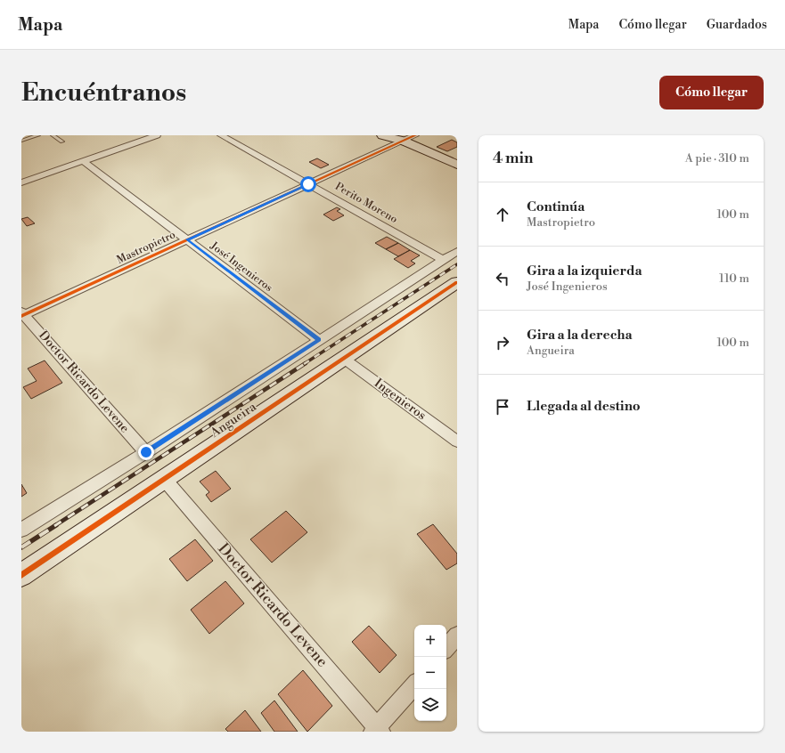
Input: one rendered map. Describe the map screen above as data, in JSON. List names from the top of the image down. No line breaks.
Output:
{"streets":{"street":["Perito Moreno","Mastropietro","José Ingenieros","Doctor Ricardo Levene","Ingenieros","Angueira"]},"crossings":[["Perito Moreno","Mastropietro"],["Perito Moreno","Angueira"],["Mastropietro","José Ingenieros"],["Mastropietro","Doctor Ricardo Levene"],["José Ingenieros","Angueira"],["Doctor Ricardo Levene","Angueira"],["Ingenieros","Angueira"]],"page":{"header":"Mapa","nav":["Mapa","Cómo llegar","Guardados"],"buttons":"Cómo llegar","title":"Encuéntranos","heading":["4 min","A pie · 310 m"],"list":[["Continúa","Mastropietro","100 m"],["Gira a la izquierda","José Ingenieros","110 m"],["Gira a la derecha","Angueira","100 m"],"Llegada al destino"],"map_buttons":["+","−"]}}
